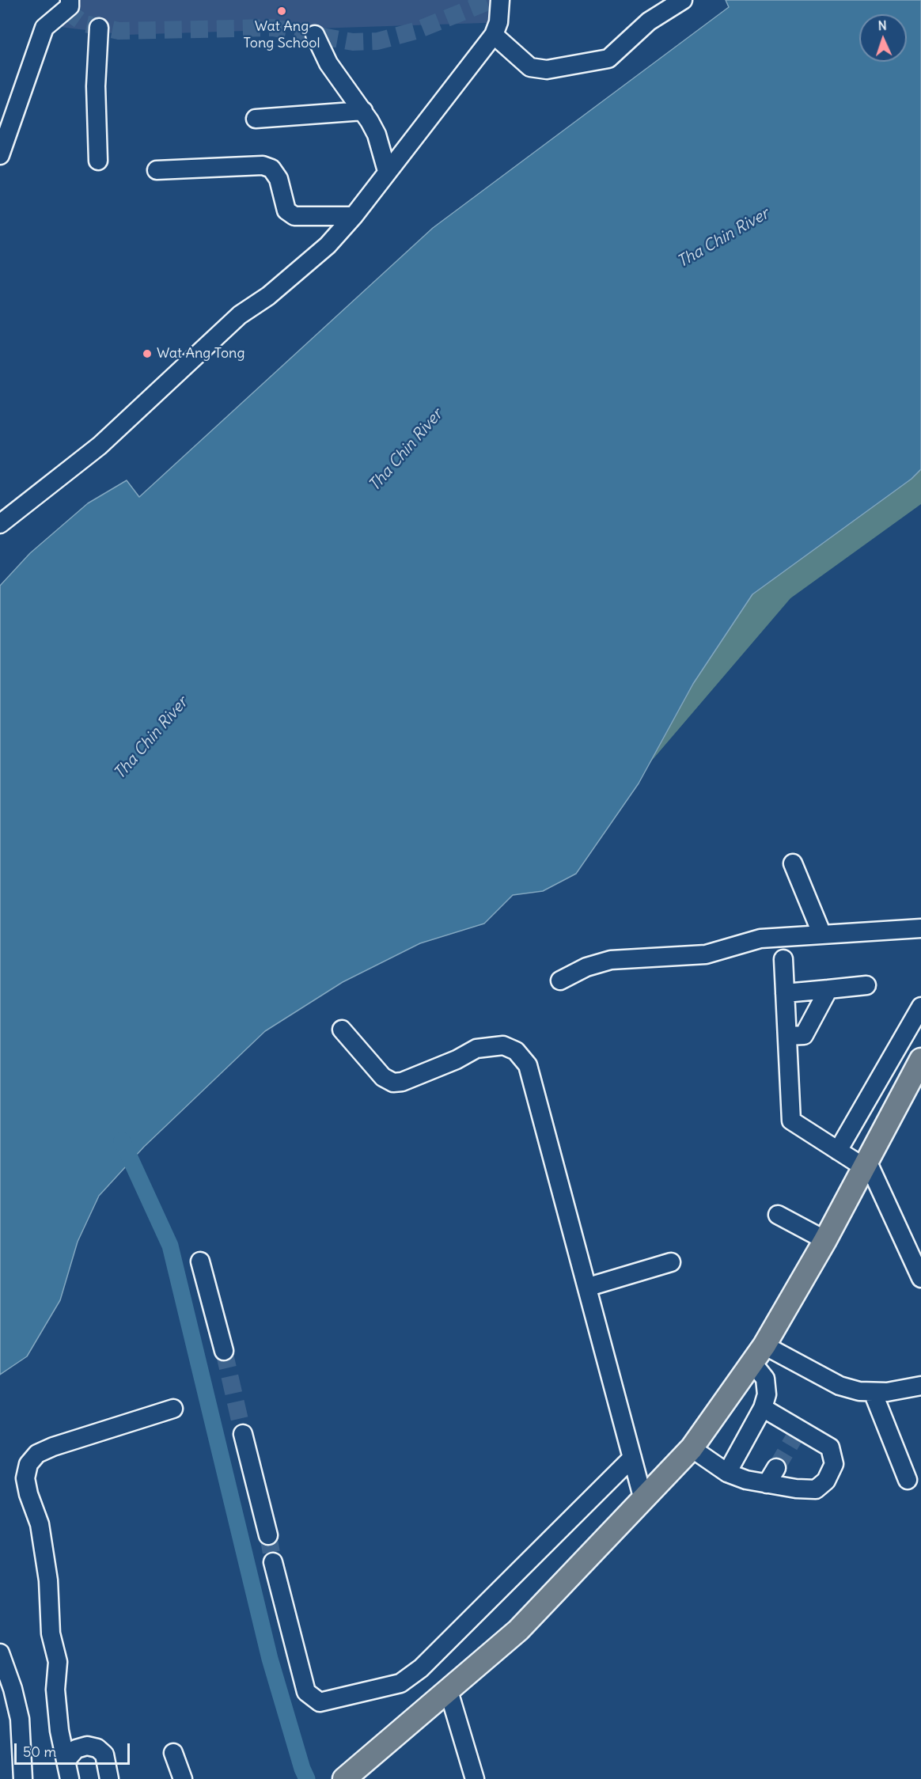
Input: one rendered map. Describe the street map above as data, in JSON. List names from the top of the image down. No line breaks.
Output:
{"water":["Tha Chin River"],"places":["Wat Ang Tong School","Wat Ang Tong"],"scale_bar":"50 m","north":"top"}
